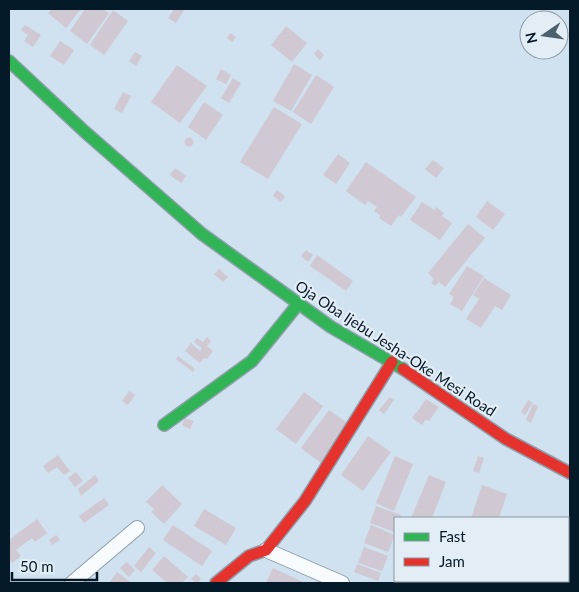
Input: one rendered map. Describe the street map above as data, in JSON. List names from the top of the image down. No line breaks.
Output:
{"streets":{"main road":["Oja Oba Ijebu Jesha-Oke Mesi Road"]},"legend":["Fast","Jam"],"scale_bar":"50 m","north":"left"}
